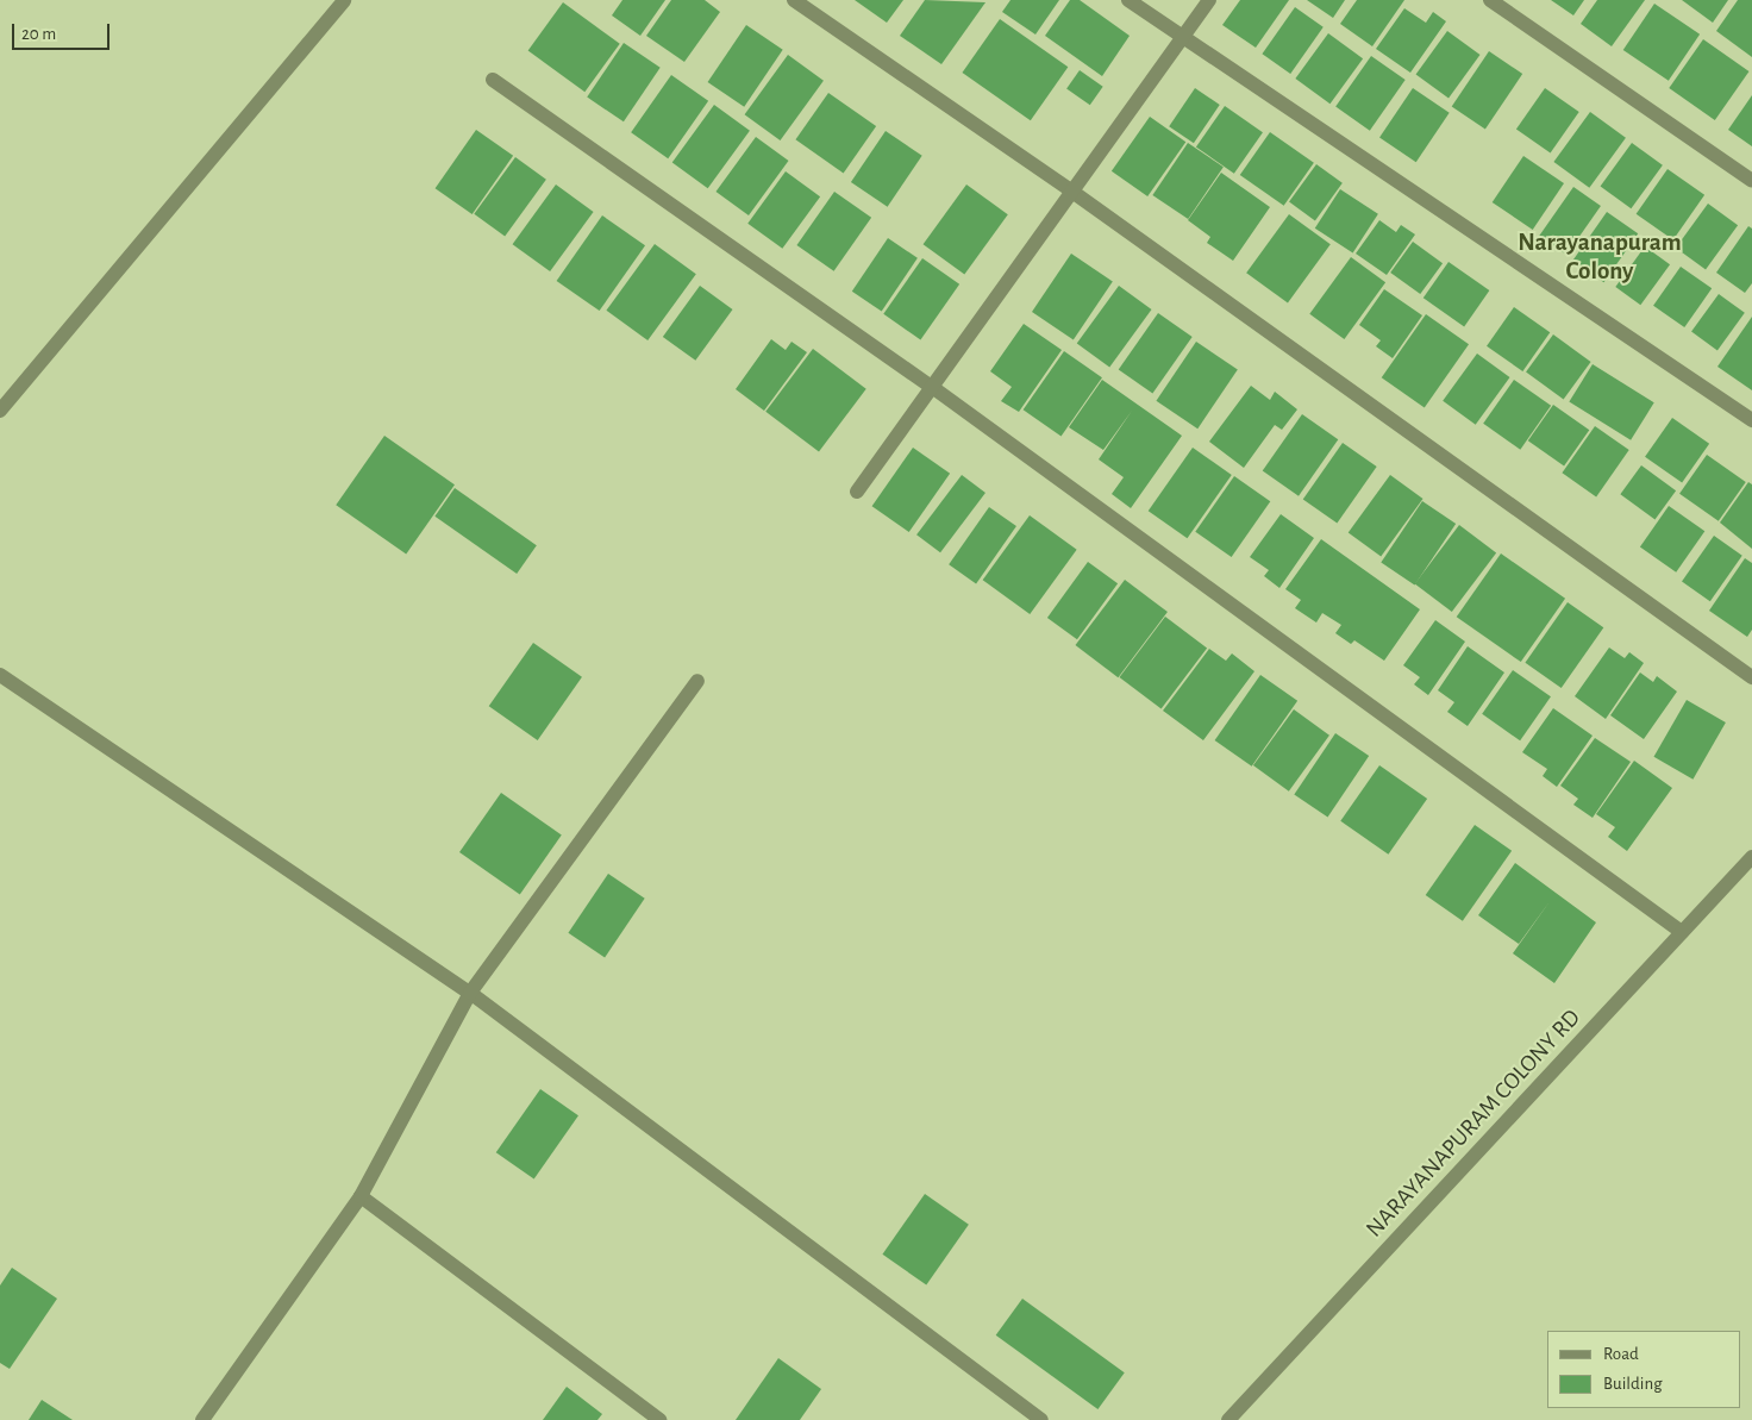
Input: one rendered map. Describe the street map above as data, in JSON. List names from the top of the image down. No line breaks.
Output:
{"streets":{"street":["NARAYANAPURAM COLONY RD"]},"districts":["Narayanapuram Colony"],"legend":["Road","Building"],"scale_bar":"20 m"}
